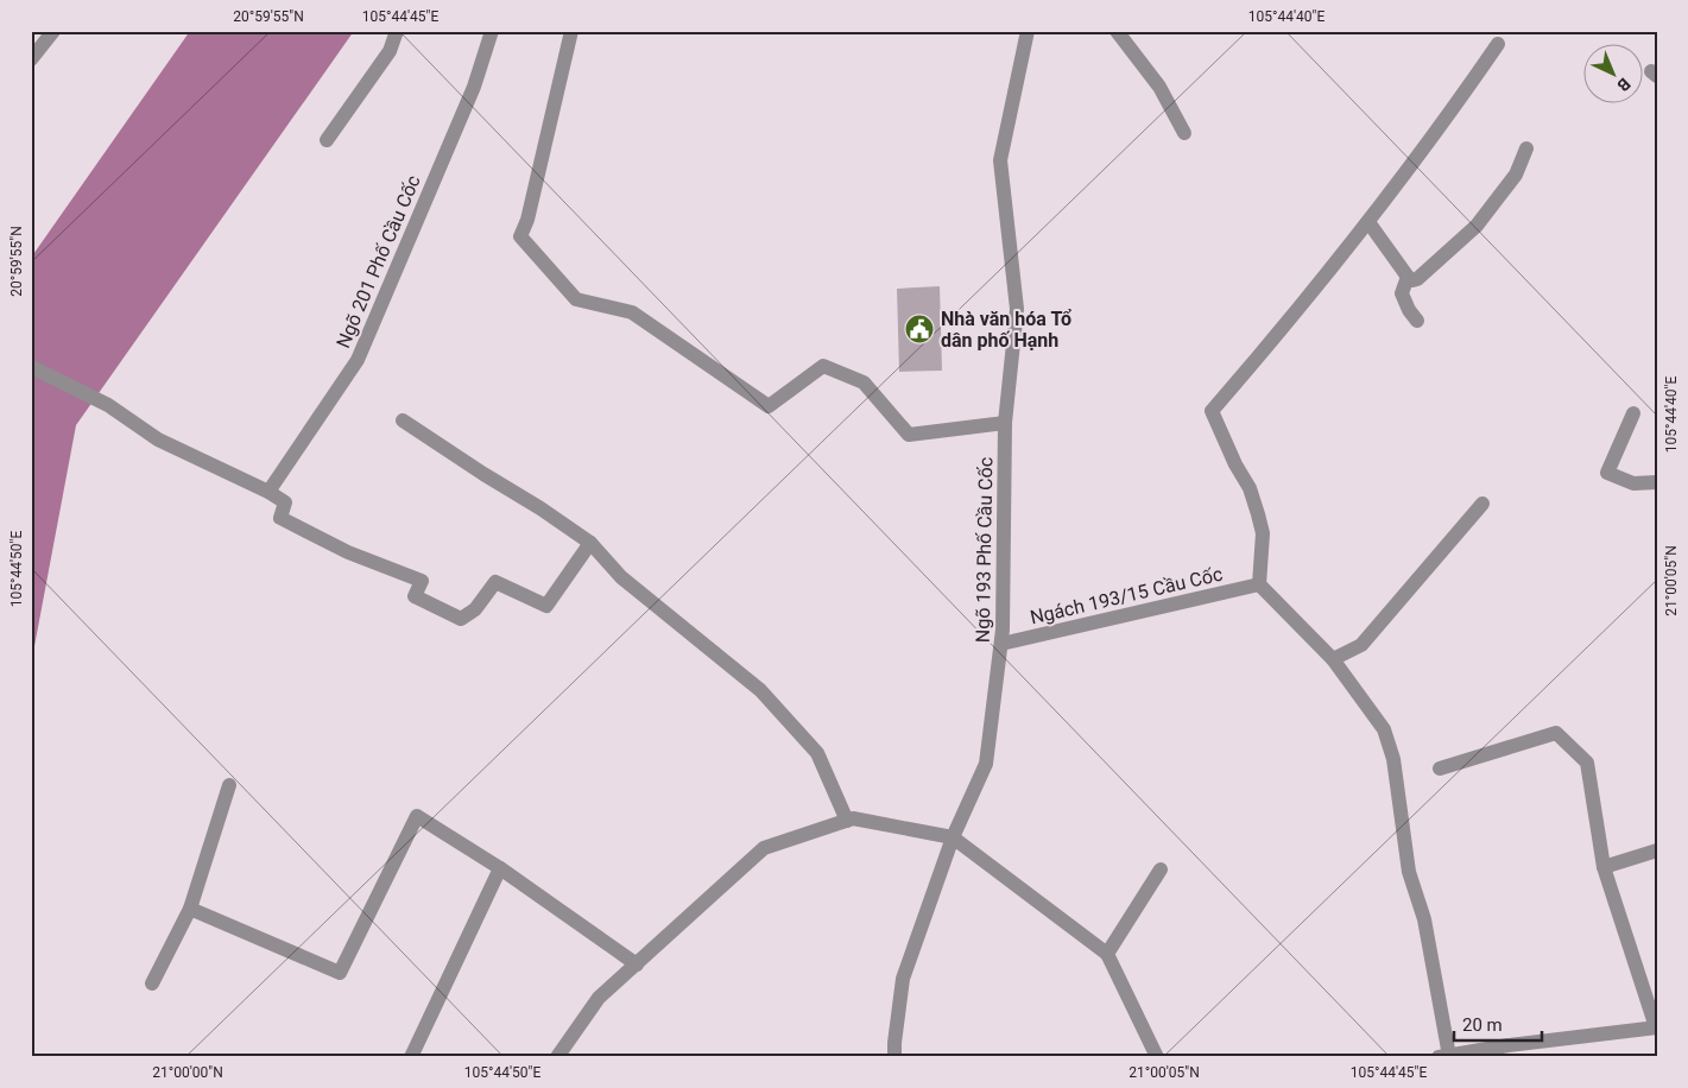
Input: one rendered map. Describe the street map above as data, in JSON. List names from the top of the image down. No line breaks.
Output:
{"streets":{"street":["Ngõ 201 Phố Cầu Cốc","Ngõ 193 Phố Cầu Cốc","Ngách 193/15 Cầu Cốc"]},"crossings":[["Ngõ 193 Phố Cầu Cốc","Ngách 193/15 Cầu Cốc"]],"places":{"public building":["Nhà văn hóa Tổ dân phố Hạnh"]},"scale_bar":"20 m","north":"bottom right","coordinates":["20°59'55\"N","105°44'45\"E","105°44'40\"E","105°44'50\"E","21°00'05\"N","21°00'00\"N"]}
